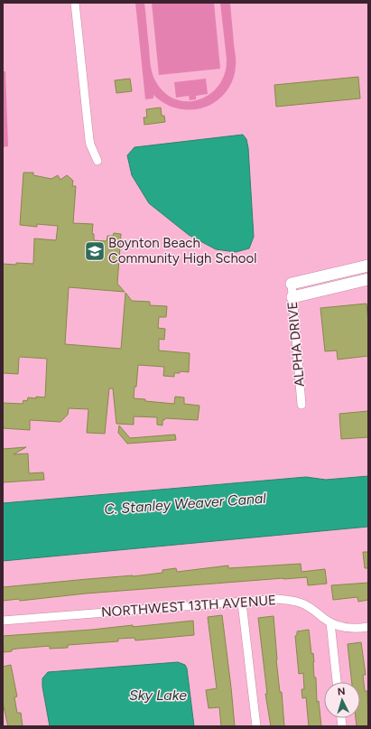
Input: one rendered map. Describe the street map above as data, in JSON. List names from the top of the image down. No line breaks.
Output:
{"streets":{"street":["ALPHA DRIVE","NORTHWEST 13TH AVENUE"]},"water":["C. Stanley Weaver Canal","Sky Lake"],"places":{"school or university":["Boynton Beach Community High School"]},"north":"top"}
